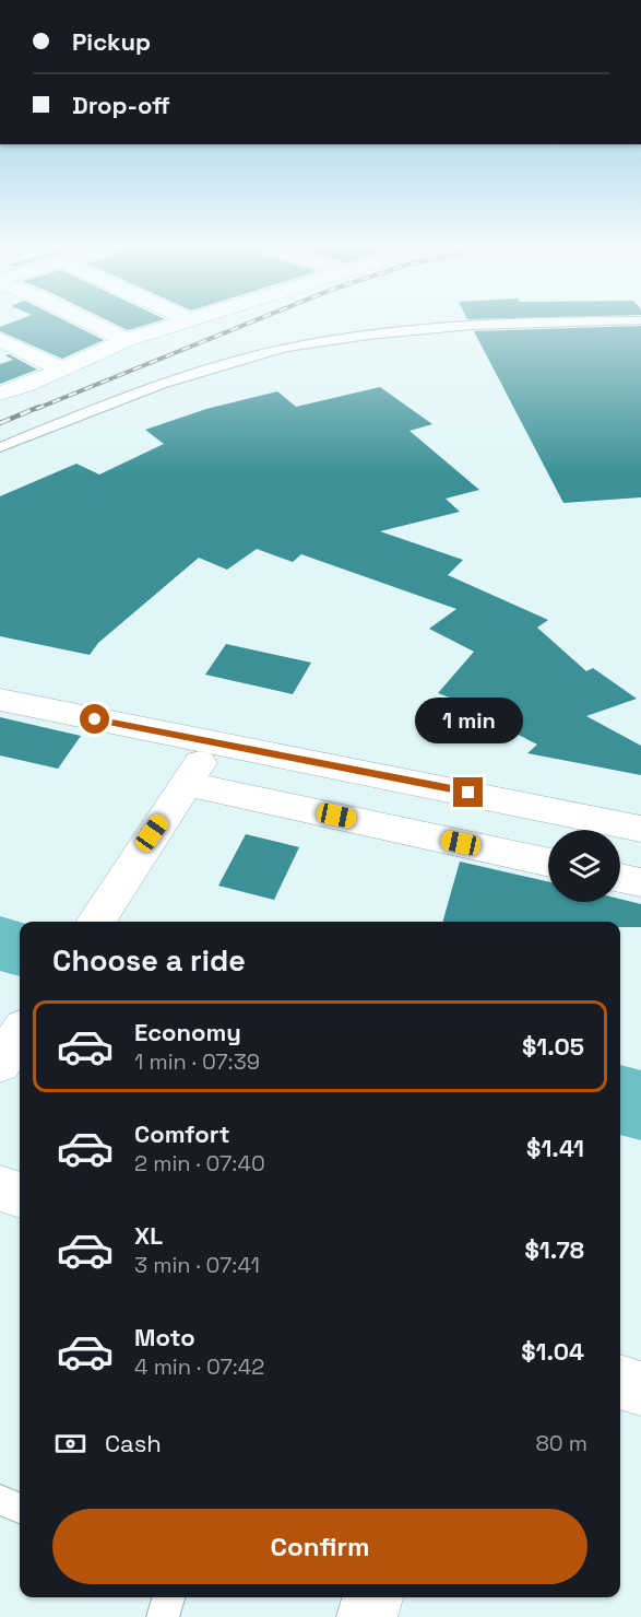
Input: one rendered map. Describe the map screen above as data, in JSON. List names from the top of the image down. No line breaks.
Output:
{"page":{"banner":["Pickup","Drop-off"],"bubble":"1 min","heading":"Choose a ride","list":[{"name":"Economy","note":"1 min · 07:39","value":"$1.05"},{"name":"Comfort","note":"2 min · 07:40","value":"$1.41"},{"name":"XL","note":"3 min · 07:41","value":"$1.78"},{"name":"Moto","note":"4 min · 07:42","value":"$1.04"}],"pay":["Cash","80 m"],"buttons":"Confirm"}}
